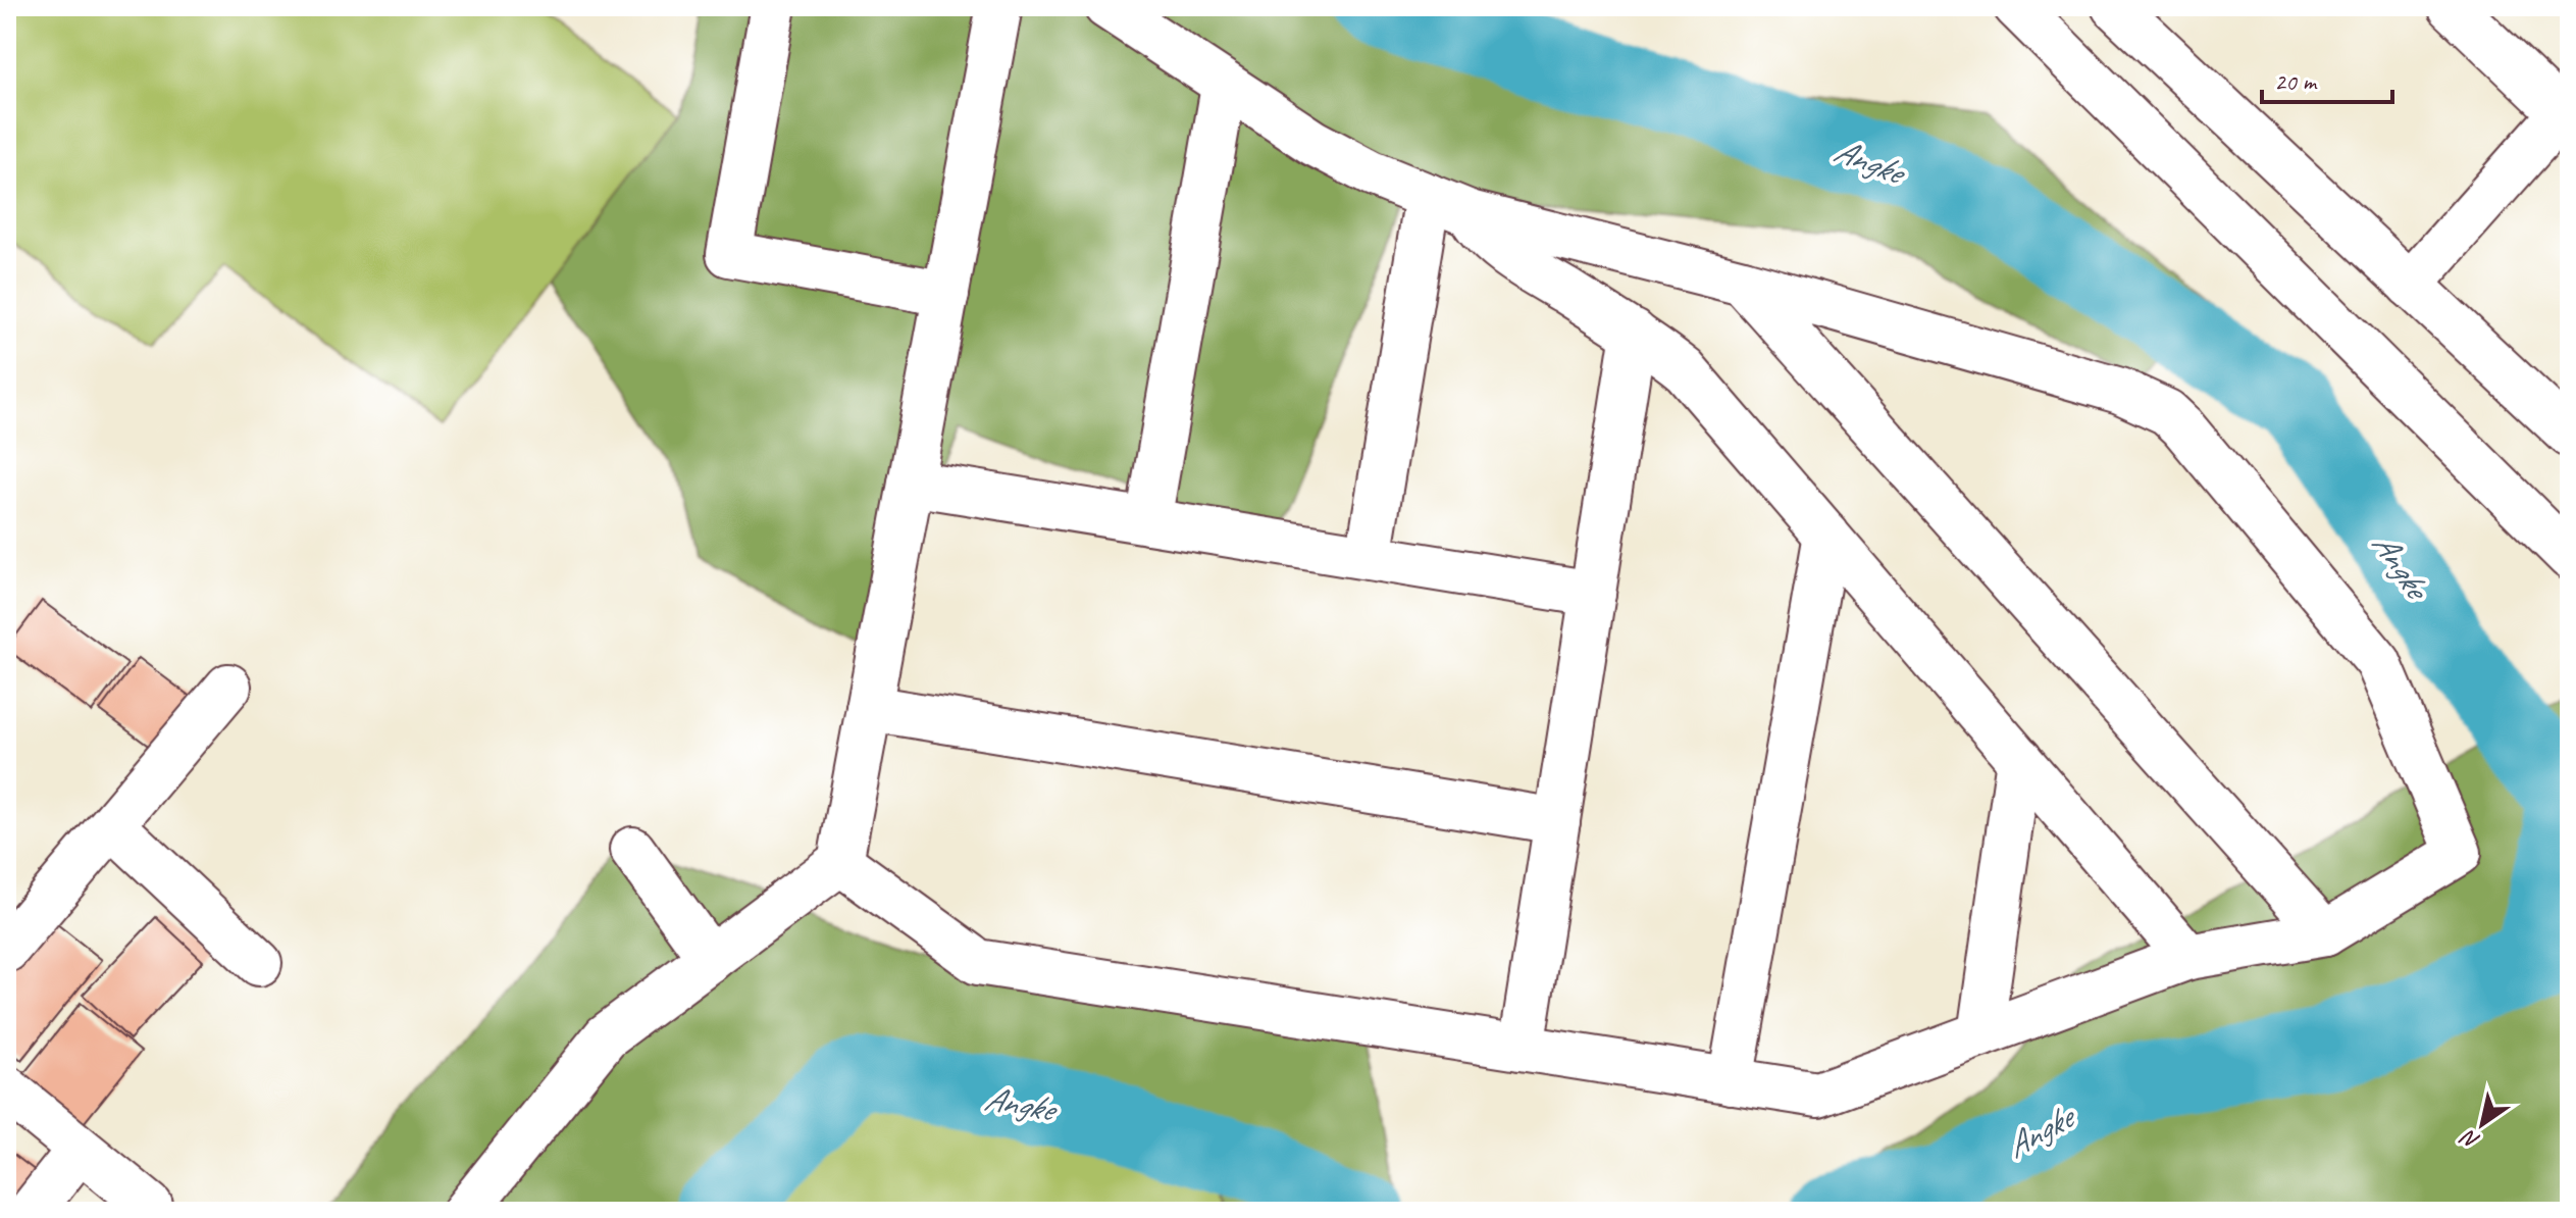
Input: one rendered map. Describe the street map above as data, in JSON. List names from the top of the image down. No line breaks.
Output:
{"water":["Angke"],"scale_bar":"20 m","north":"bottom left"}
